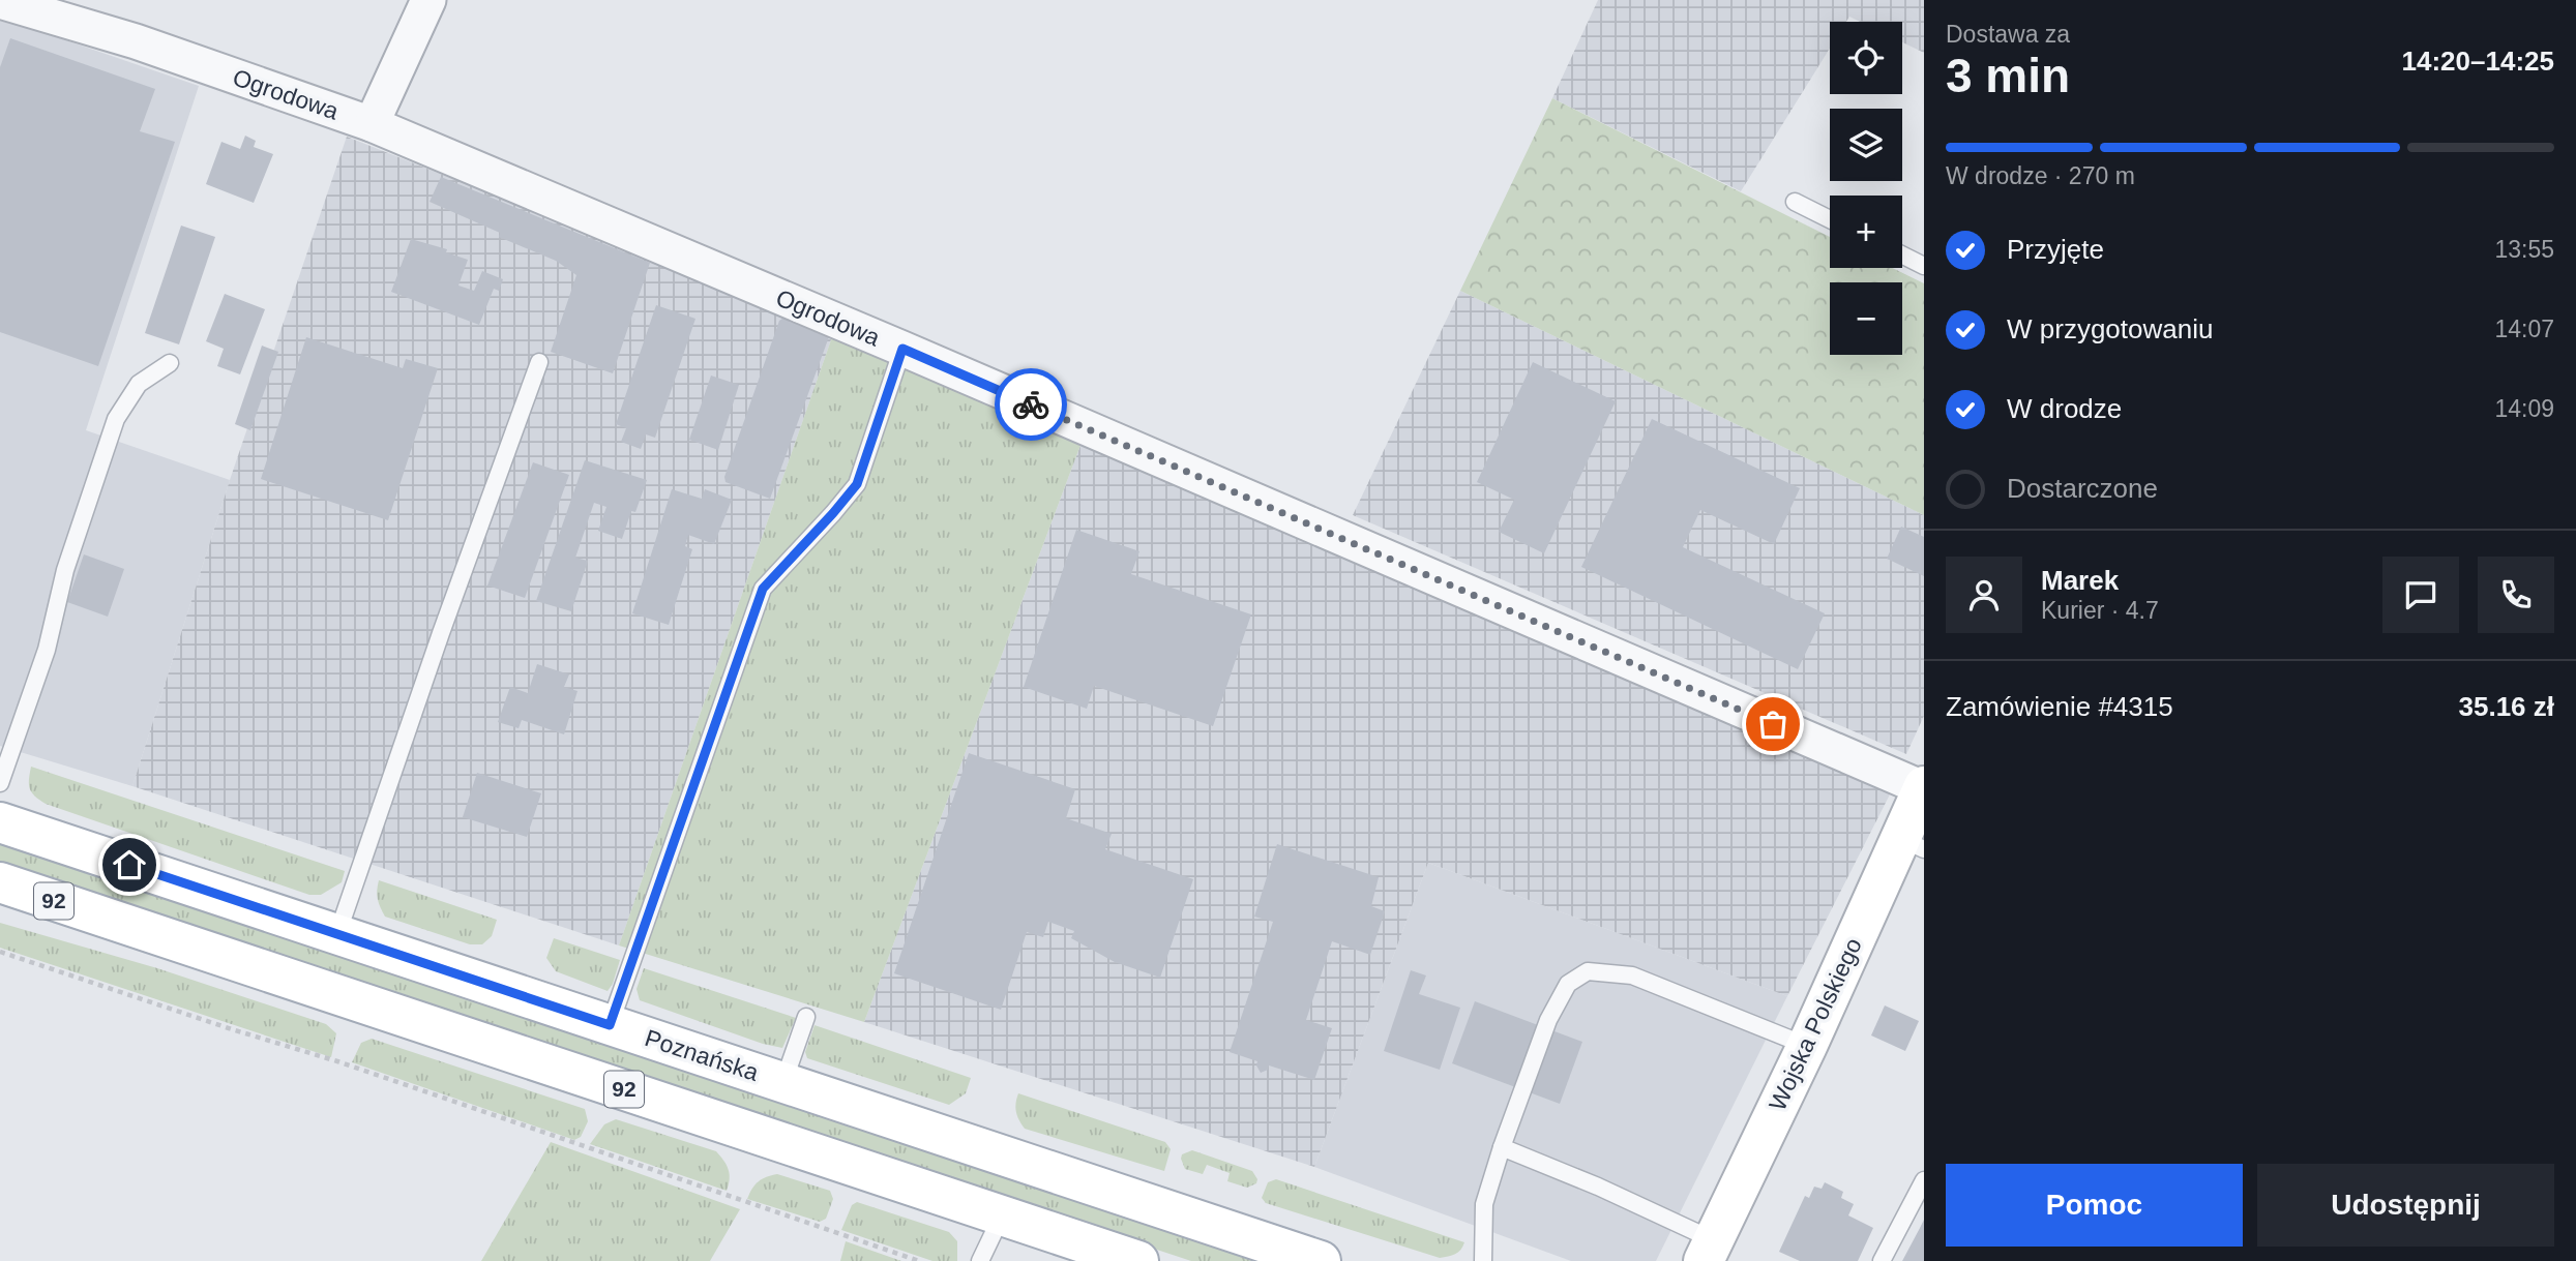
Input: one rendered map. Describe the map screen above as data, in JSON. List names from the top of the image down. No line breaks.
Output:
{"streets":{"main road":["92","Wojska Polskiego","Poznańska"],"street":["Ogrodowa"]},"crossings":[["Ogrodowa","Wojska Polskiego"]],"page":{"heading":["3 min","Dostawa za","14:20–14:25"],"panel":["Marek","Kurier · 4.7","Zamówienie #4315","35.16 zł"],"map_buttons":["+","−"],"bar":"W drodze · 270 m","list":[["Przyjęte","13:55"],["W przygotowaniu","14:07"],["W drodze","14:09"],"Dostarczone"],"buttons":["Pomoc","Udostępnij"]}}
